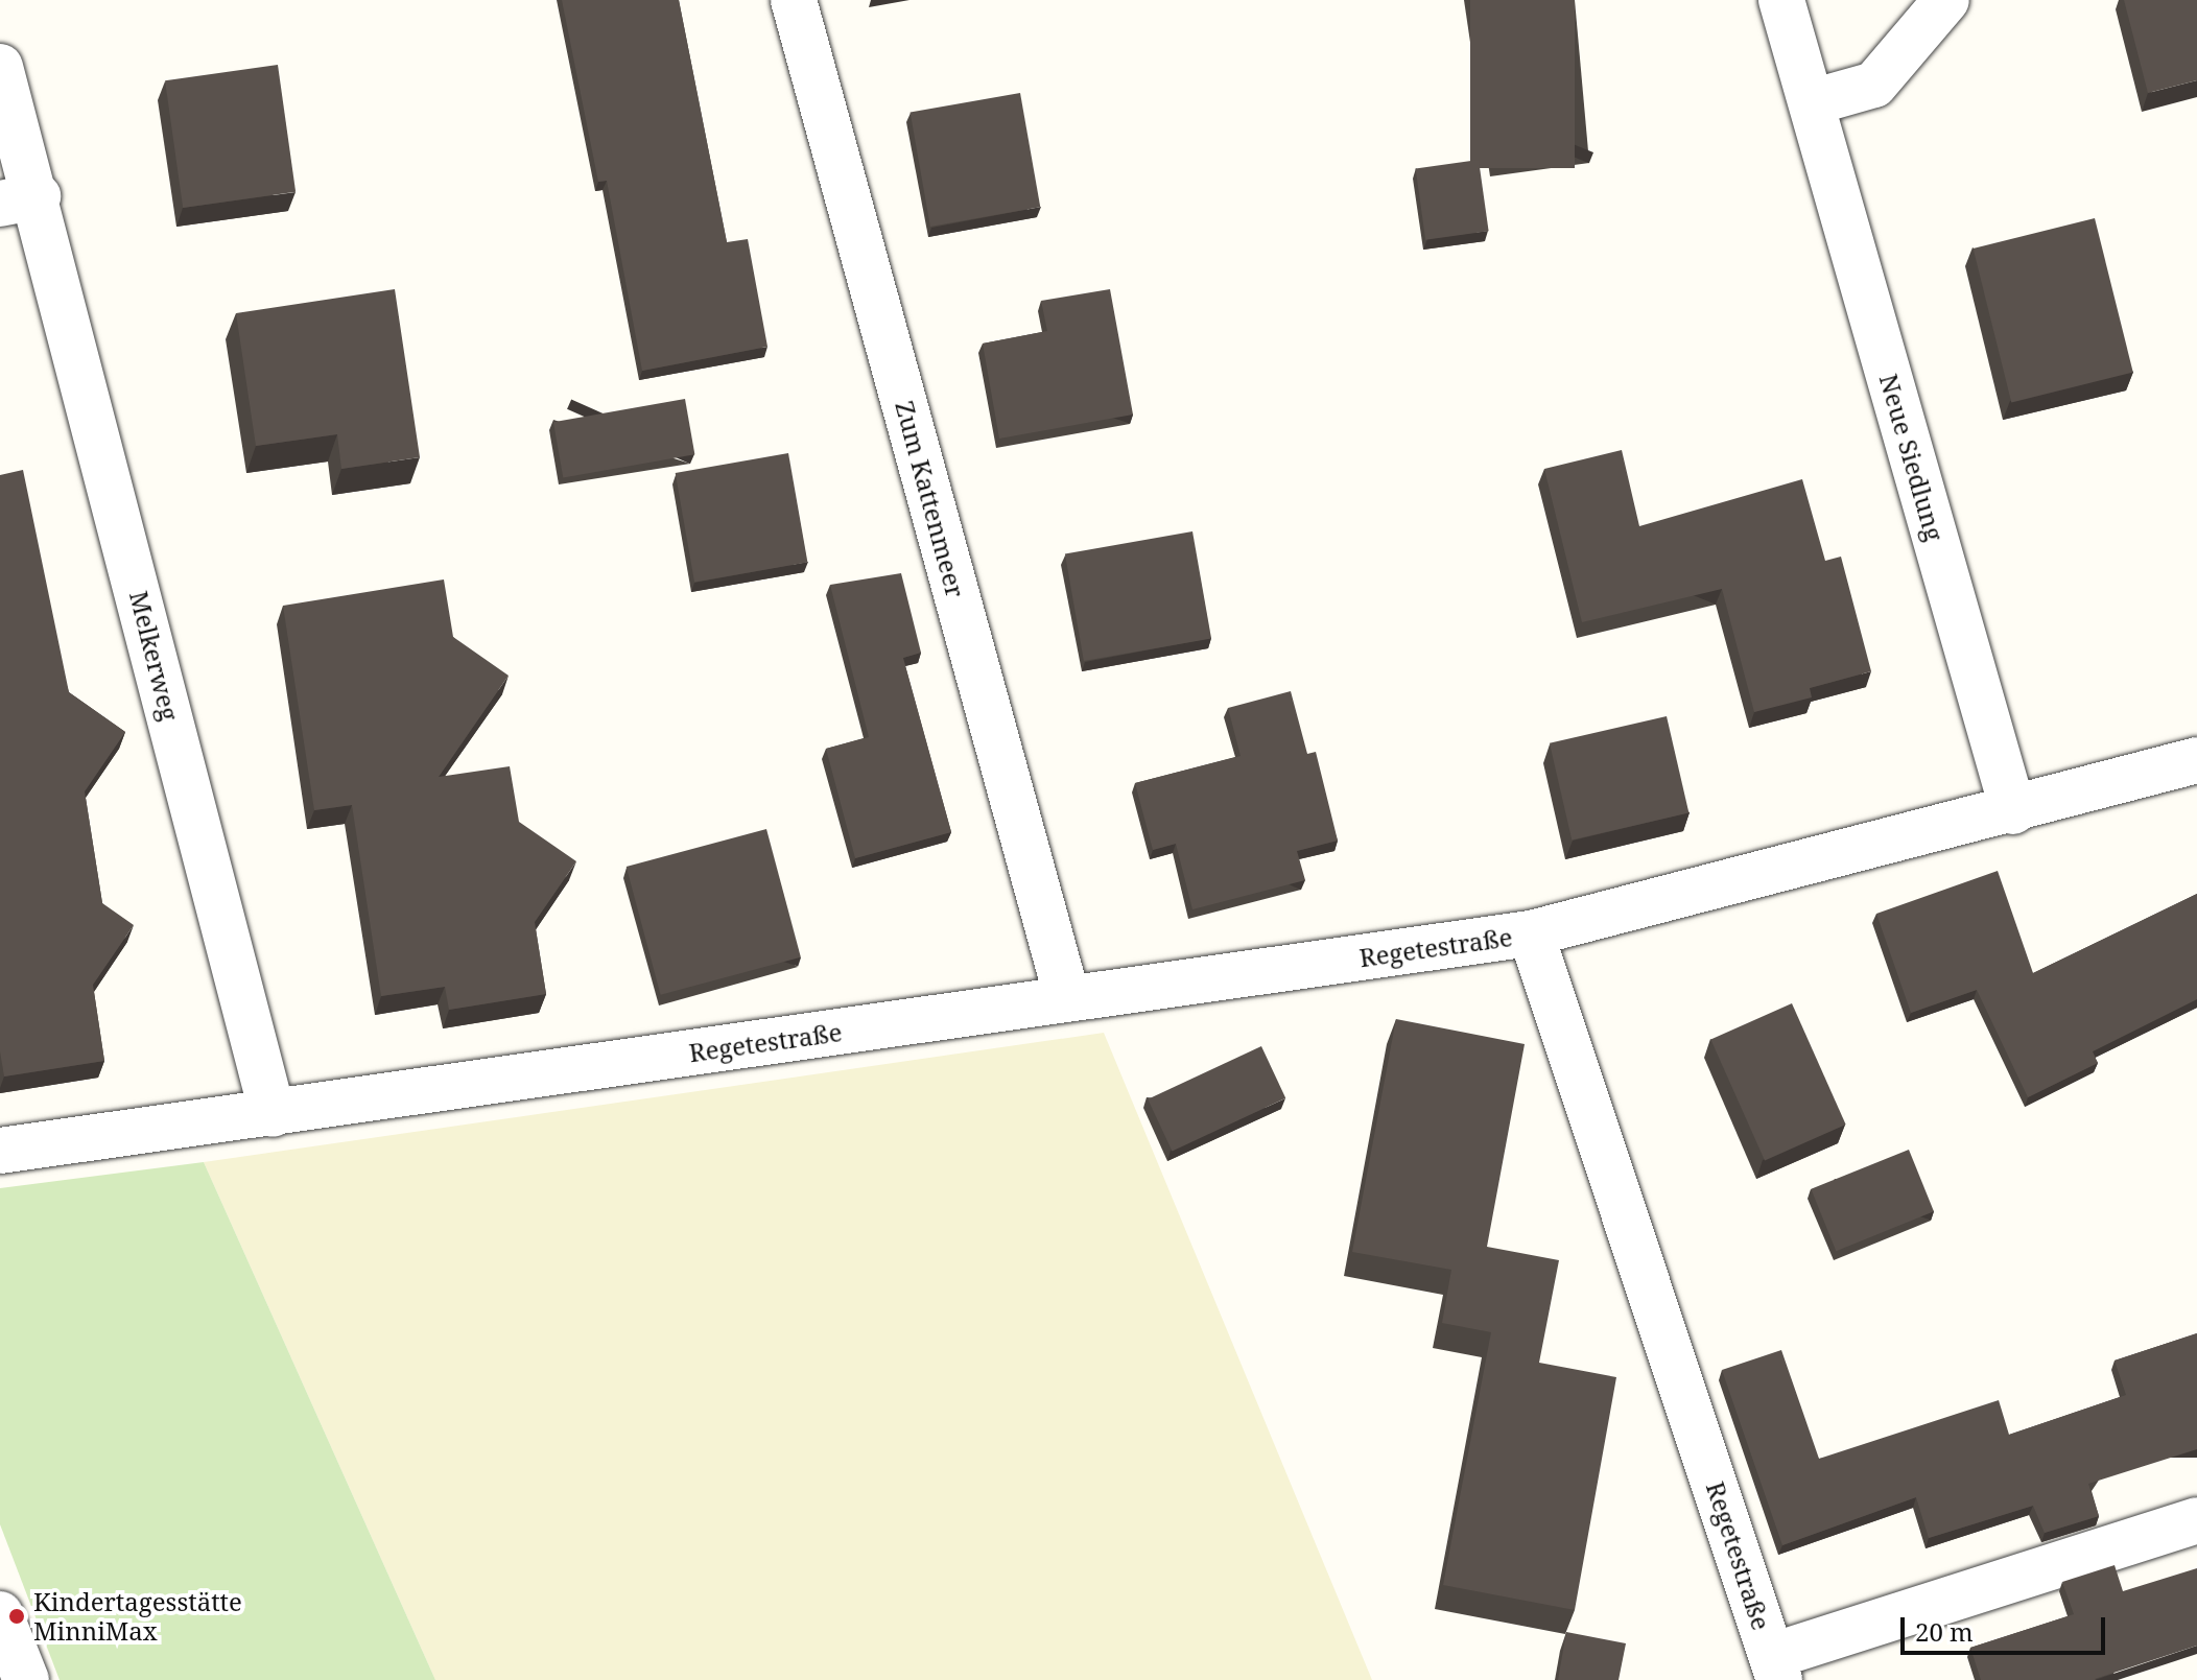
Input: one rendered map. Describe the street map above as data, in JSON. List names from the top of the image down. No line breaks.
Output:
{"streets":{"street":["Neue Siedlung","Zum Kattenmeer","Melkerweg","Regetestraße"]},"crossings":[["Neue Siedlung","Regetestraße"],["Zum Kattenmeer","Regetestraße"],["Melkerweg","Regetestraße"]],"places":["Kindertagesstätte MinniMax"],"scale_bar":"20 m"}
